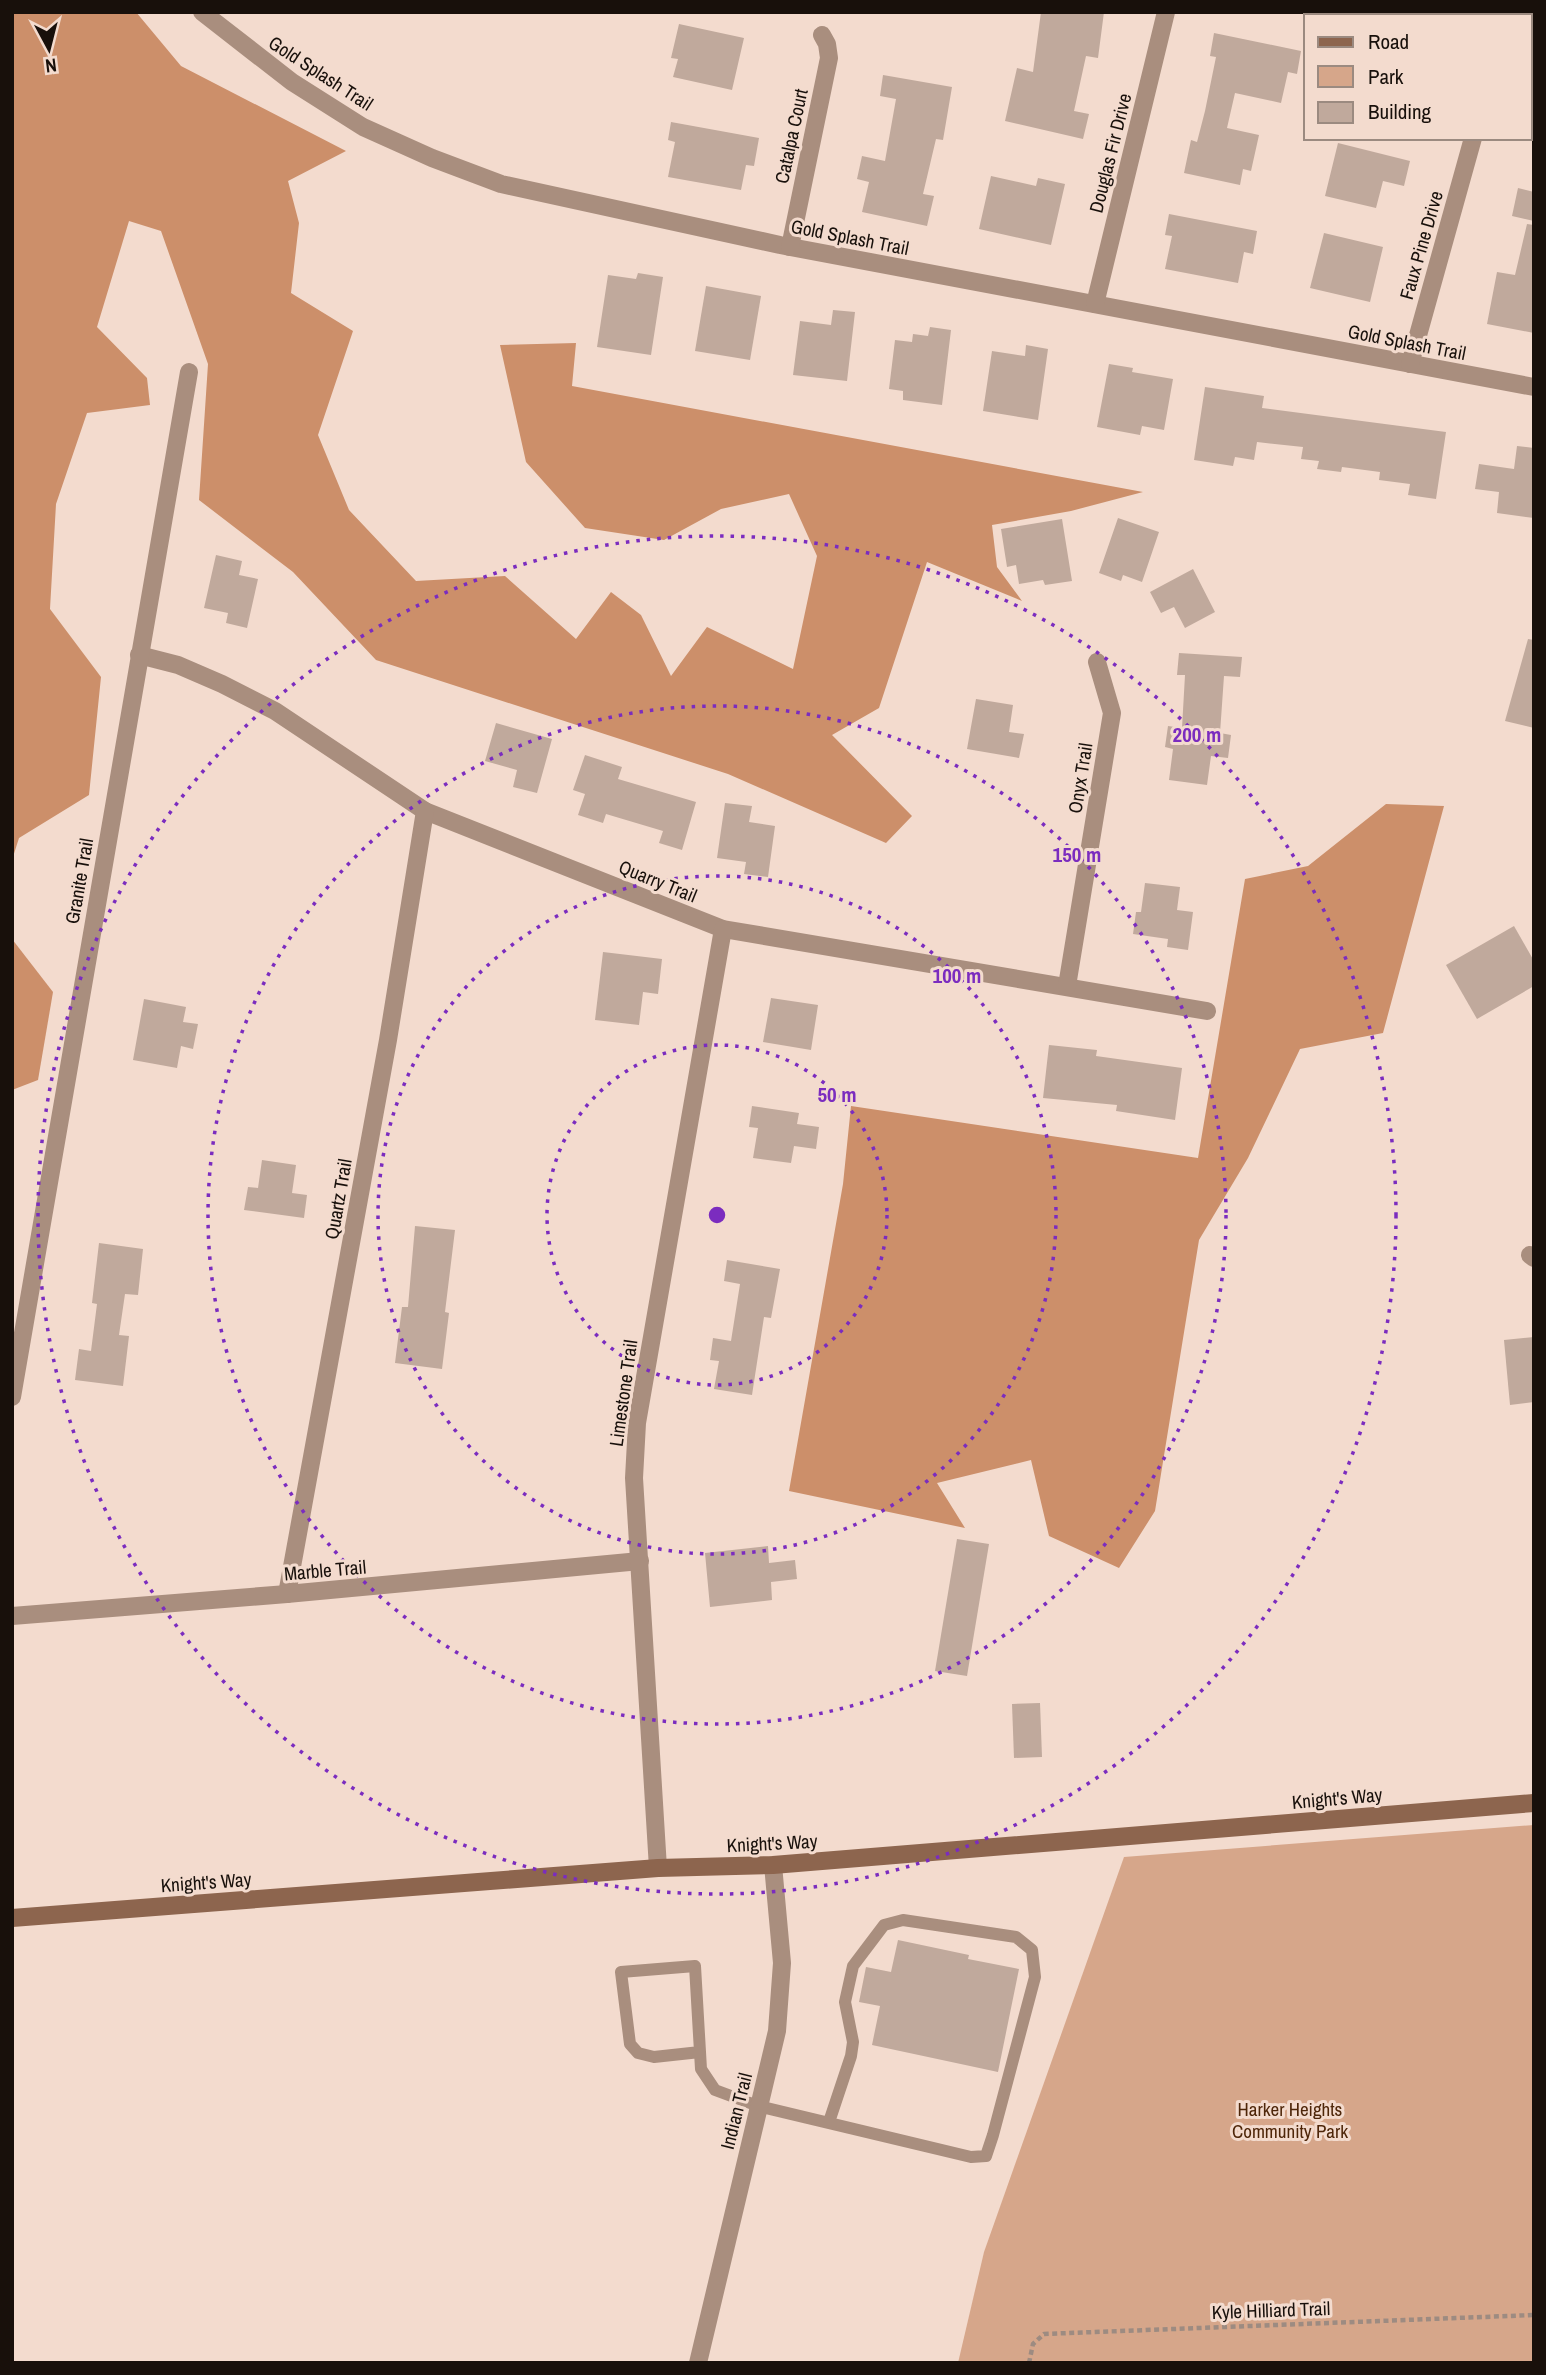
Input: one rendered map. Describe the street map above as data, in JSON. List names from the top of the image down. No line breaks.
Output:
{"streets":{"main road":["Knight's Way"],"street":["Gold Splash Trail","Catalpa Court","Douglas Fir Drive","Faux Pine Drive","Onyx Trail","Granite Trail","Quarry Trail","Quartz Trail","Limestone Trail","Marble Trail","Indian Trail"],"path":["Kyle Hilliard Trail"]},"crossings":[["Gold Splash Trail","Catalpa Court"],["Gold Splash Trail","Douglas Fir Drive"],["Gold Splash Trail","Faux Pine Drive"],["Onyx Trail","Quarry Trail"],["Granite Trail","Quarry Trail"],["Quarry Trail","Quartz Trail"],["Quarry Trail","Limestone Trail"],["Quartz Trail","Marble Trail"],["Limestone Trail","Marble Trail"],["Limestone Trail","Knight's Way"],["Knight's Way","Indian Trail"]],"parks":["Harker Heights Community Park"],"legend":["Road","Park","Building"],"north":"bottom","rings":["200 m","150 m","100 m","50 m"]}
